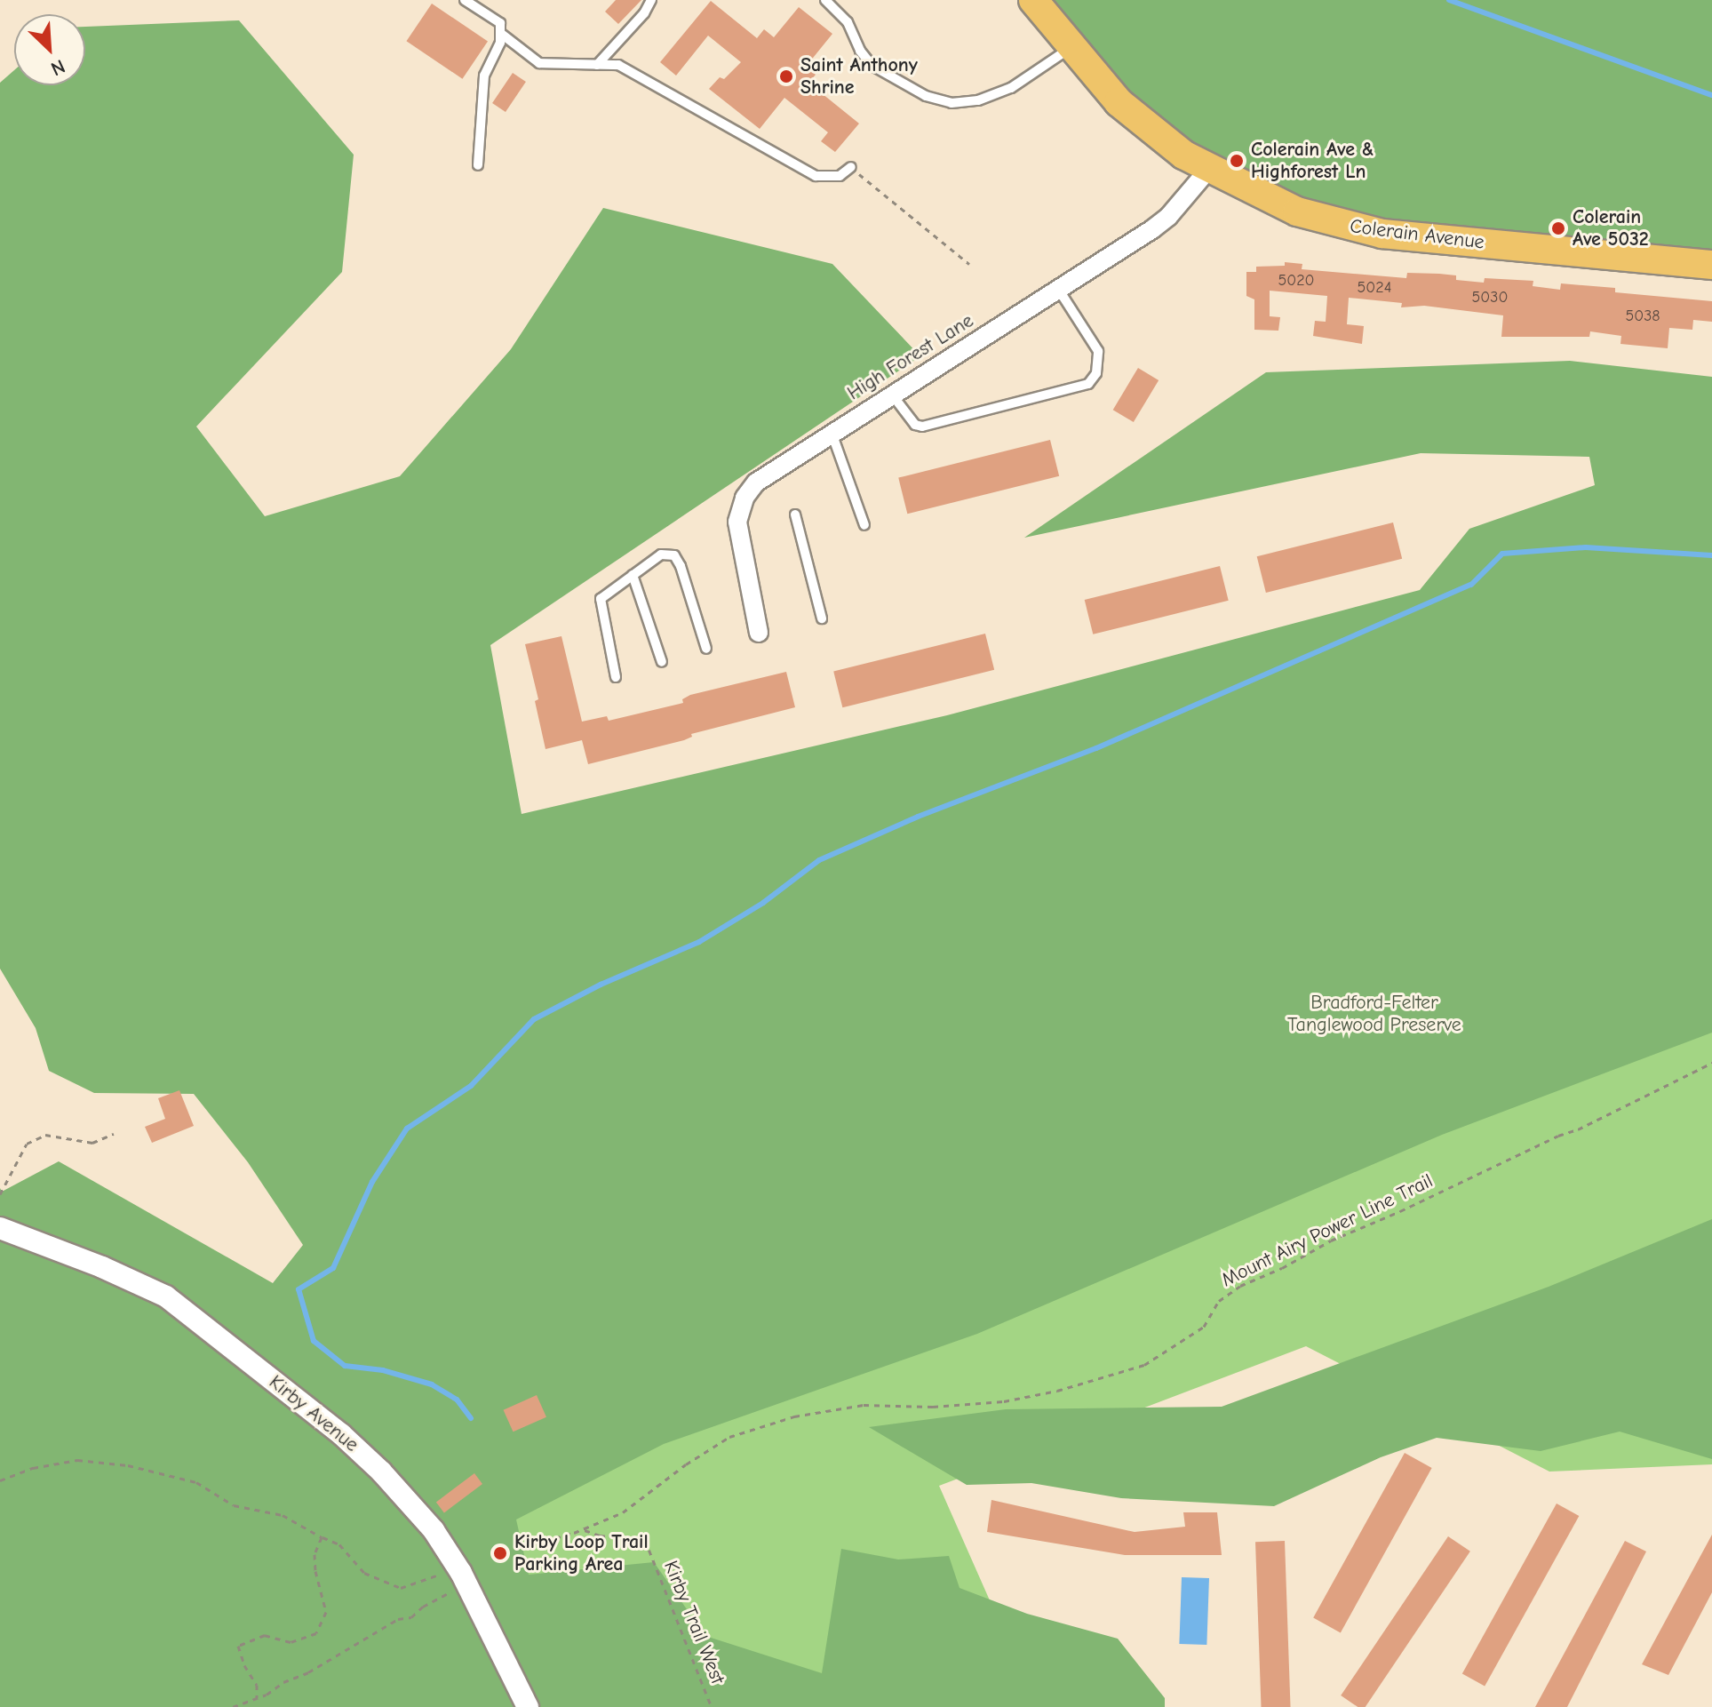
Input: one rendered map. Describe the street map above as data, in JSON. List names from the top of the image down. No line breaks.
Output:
{"streets":{"main road":["Colerain Avenue"],"street":["High Forest Lane","Kirby Avenue"],"path":["Mount Airy Power Line Trail","Kirby Trail West"]},"crossings":[["Colerain Avenue","High Forest Lane"],["Mount Airy Power Line Trail","Kirby Trail West"]],"parks":["Bradford-Felter Tanglewood Preserve"],"places":["Saint Anthony Shrine","Colerain Ave & Highforest Ln","Colerain Ave 5032","Kirby Loop Trail Parking Area"],"house_numbers":["5020","5024","5030","5038"],"north":"bottom right"}
